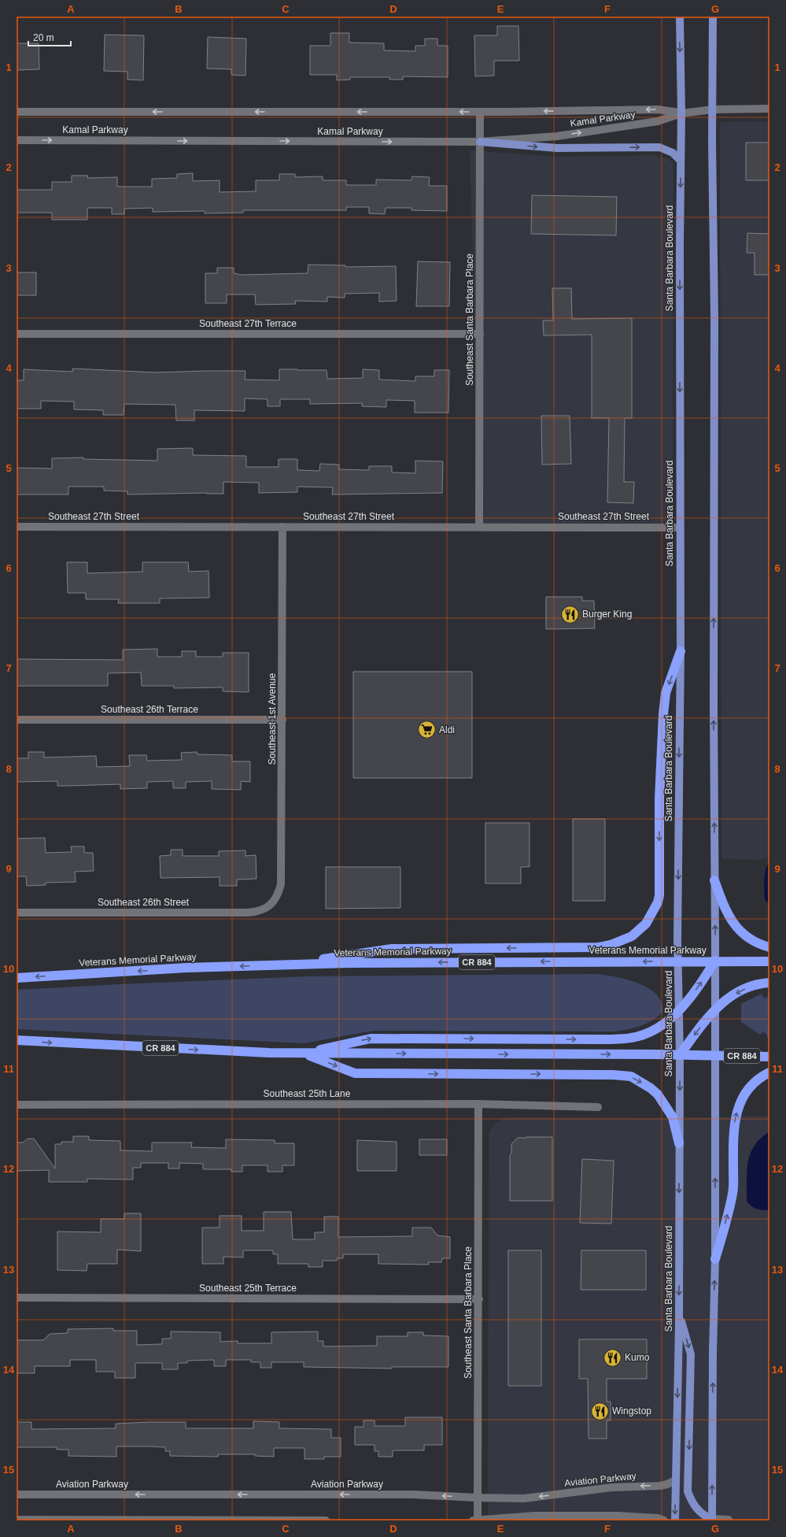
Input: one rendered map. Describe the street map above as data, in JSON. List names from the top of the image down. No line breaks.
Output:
{"streets":{"highway":["Veterans Memorial Parkway","CR 884"],"main road":["Santa Barbara Boulevard"],"street":["Kamal Parkway","Southeast Santa Barbara Place","Southeast 27th Terrace","Southeast 27th Street","Southeast 26th Terrace","Southeast 1st Avenue","Southeast 26th Street","Southeast 25th Lane","Southeast 25th Terrace","Aviation Parkway"]},"crossings":[["Kamal Parkway","Santa Barbara Boulevard"],["Kamal Parkway","Southeast Santa Barbara Place"],["Santa Barbara Boulevard","Southeast 27th Street"],["Santa Barbara Boulevard","Veterans Memorial Parkway"],["Santa Barbara Boulevard","CR 884"],["Santa Barbara Boulevard","Aviation Parkway"],["Southeast Santa Barbara Place","Southeast 27th Terrace"],["Southeast Santa Barbara Place","Southeast 27th Street"],["Southeast Santa Barbara Place","Southeast 25th Lane"],["Southeast Santa Barbara Place","Southeast 25th Terrace"],["Southeast Santa Barbara Place","Aviation Parkway"],["Southeast 27th Street","Southeast 1st Avenue"],["Southeast 26th Terrace","Southeast 1st Avenue"],["Southeast 1st Avenue","Southeast 26th Street"]],"places":{"restaurant":["Burger King","Kumo","Wingstop"],"supermarket":["Aldi"]},"scale_bar":"20 m","grid":{"columns":["A","B","C","D","E","F","G"],"rows":["1","2","3","4","5","6","7","8","9","10","11","12","13","14","15"]}}
